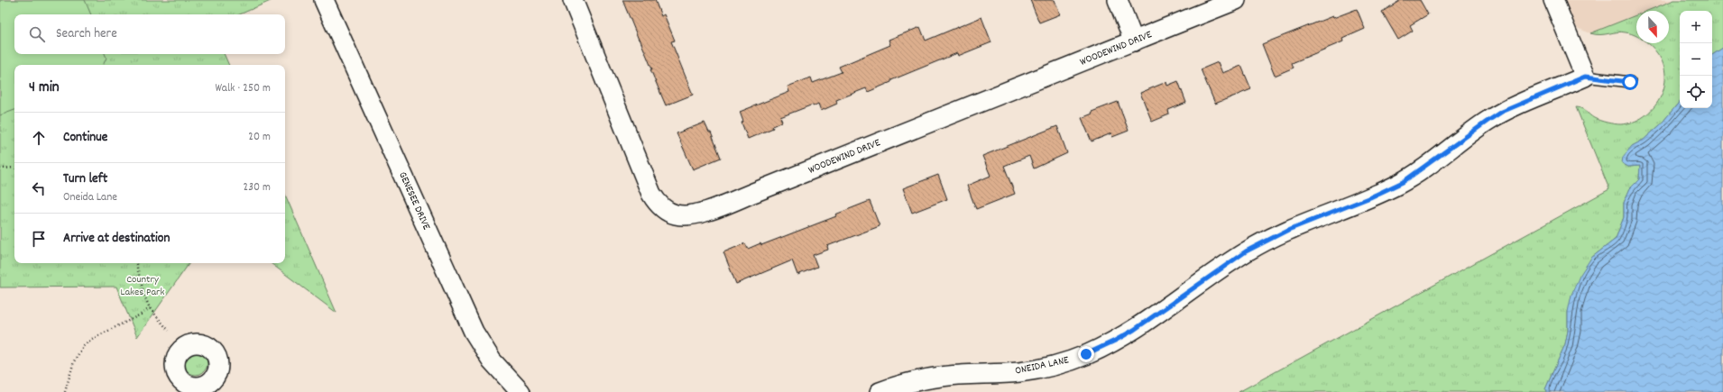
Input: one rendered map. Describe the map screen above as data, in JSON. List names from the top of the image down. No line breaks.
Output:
{"streets":{"street":["WOODEWIND DRIVE","GENESEE DRIVE","ONEIDA LANE"]},"parks":["Country Lakes Park"],"north":"bottom","page":{"map_buttons":["+","−"],"search":"Search here","heading":["4 min","Walk · 250 m"],"list":[["Continue","20 m"],["Turn left","Oneida Lane","230 m"],"Arrive at destination"]}}
